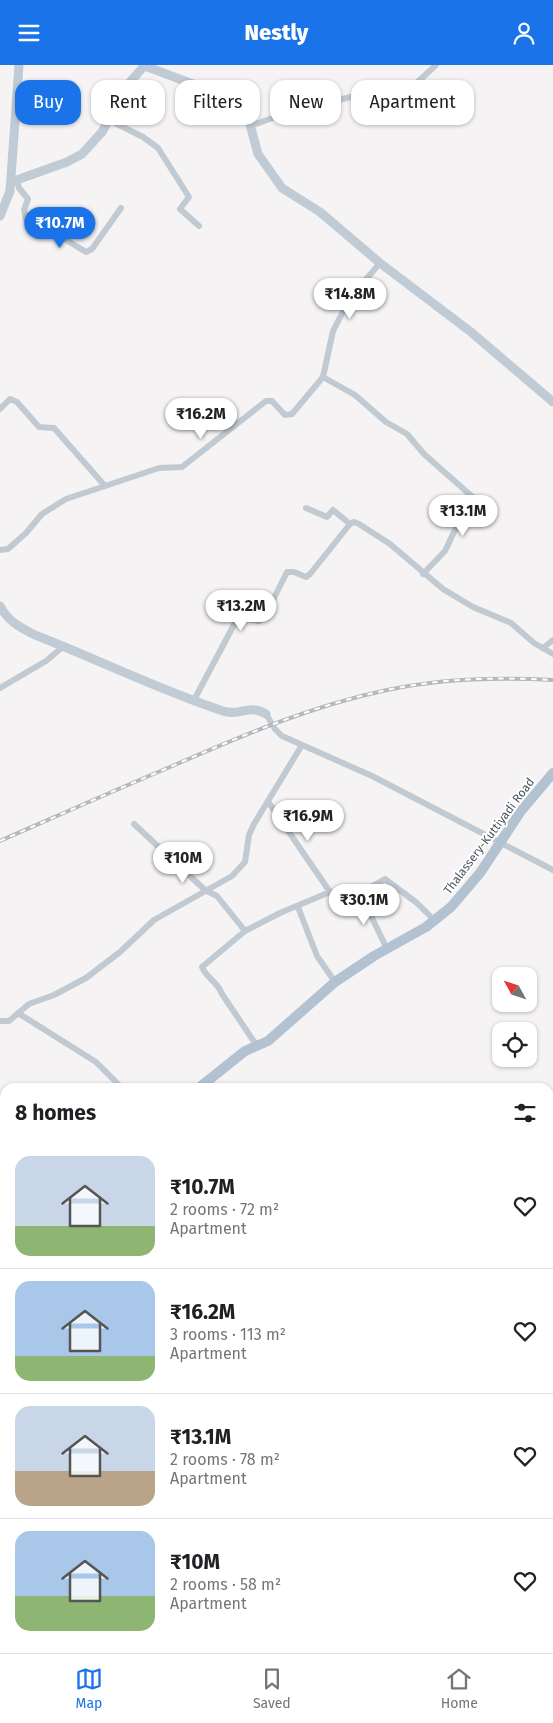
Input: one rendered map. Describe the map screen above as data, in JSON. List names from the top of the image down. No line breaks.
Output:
{"streets":{"main road":["Thalassery-Kuttiyadi Road"]},"north":"top left","page":{"header":"Nestly","chip":["Buy","Rent","Filters","New","Apartment"],"price":["₹10.7M","₹14.8M","₹16.2M","₹13.1M","₹13.2M","₹16.9M","₹10M","₹30.1M"],"heading":"8 homes","list":[{"name":"₹10.7M","note":"2 rooms · 72 m² · Apartment"},{"name":"₹16.2M","note":"3 rooms · 113 m² · Apartment"},{"name":"₹13.1M","note":"2 rooms · 78 m² · Apartment"},{"name":"₹10M","note":"2 rooms · 58 m² · Apartment"}],"tabs":["Map","Saved","Home"]}}
